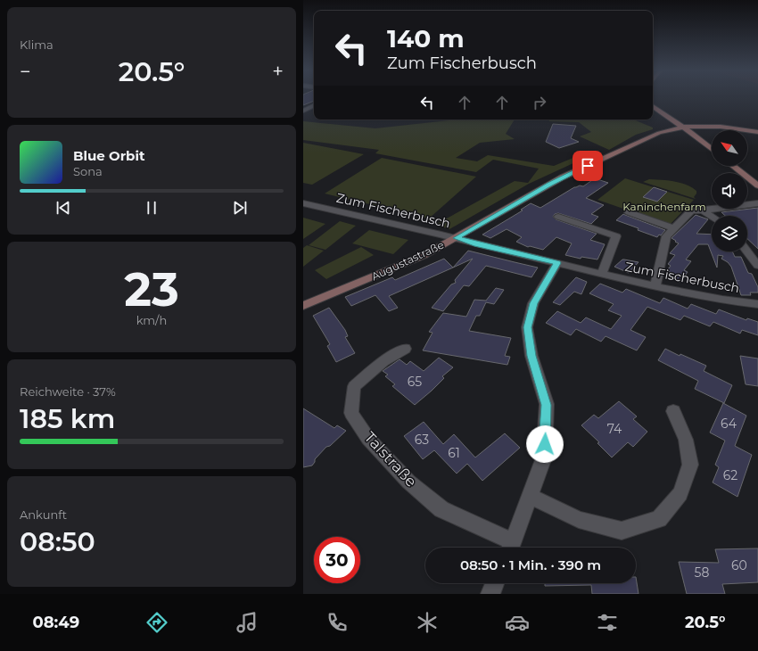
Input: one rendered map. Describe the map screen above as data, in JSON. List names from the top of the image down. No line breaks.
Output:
{"streets":{"main road":["Augustastraße"],"street":["Zum Fischerbusch","Talstraße"]},"crossings":[["Zum Fischerbusch","Augustastraße"],["Zum Fischerbusch","Talstraße"]],"parks":["Kaninchenfarm"],"house_numbers":["65","64","74","63","61","62","60","58"],"north":"top left","page":{"tile":["Klima",["23","km/h"],["Reichweite · 37%","185 km"],["Ankunft","08:50"]],"turn":["140 m","Zum Fischerbusch"],"heat":["−","20.5°","+"],"song":["Blue Orbit","Sona"],"limit":"30","trip":"08:50 · 1 Min. · 390 m","tabs":["08:49","20.5°"]}}
